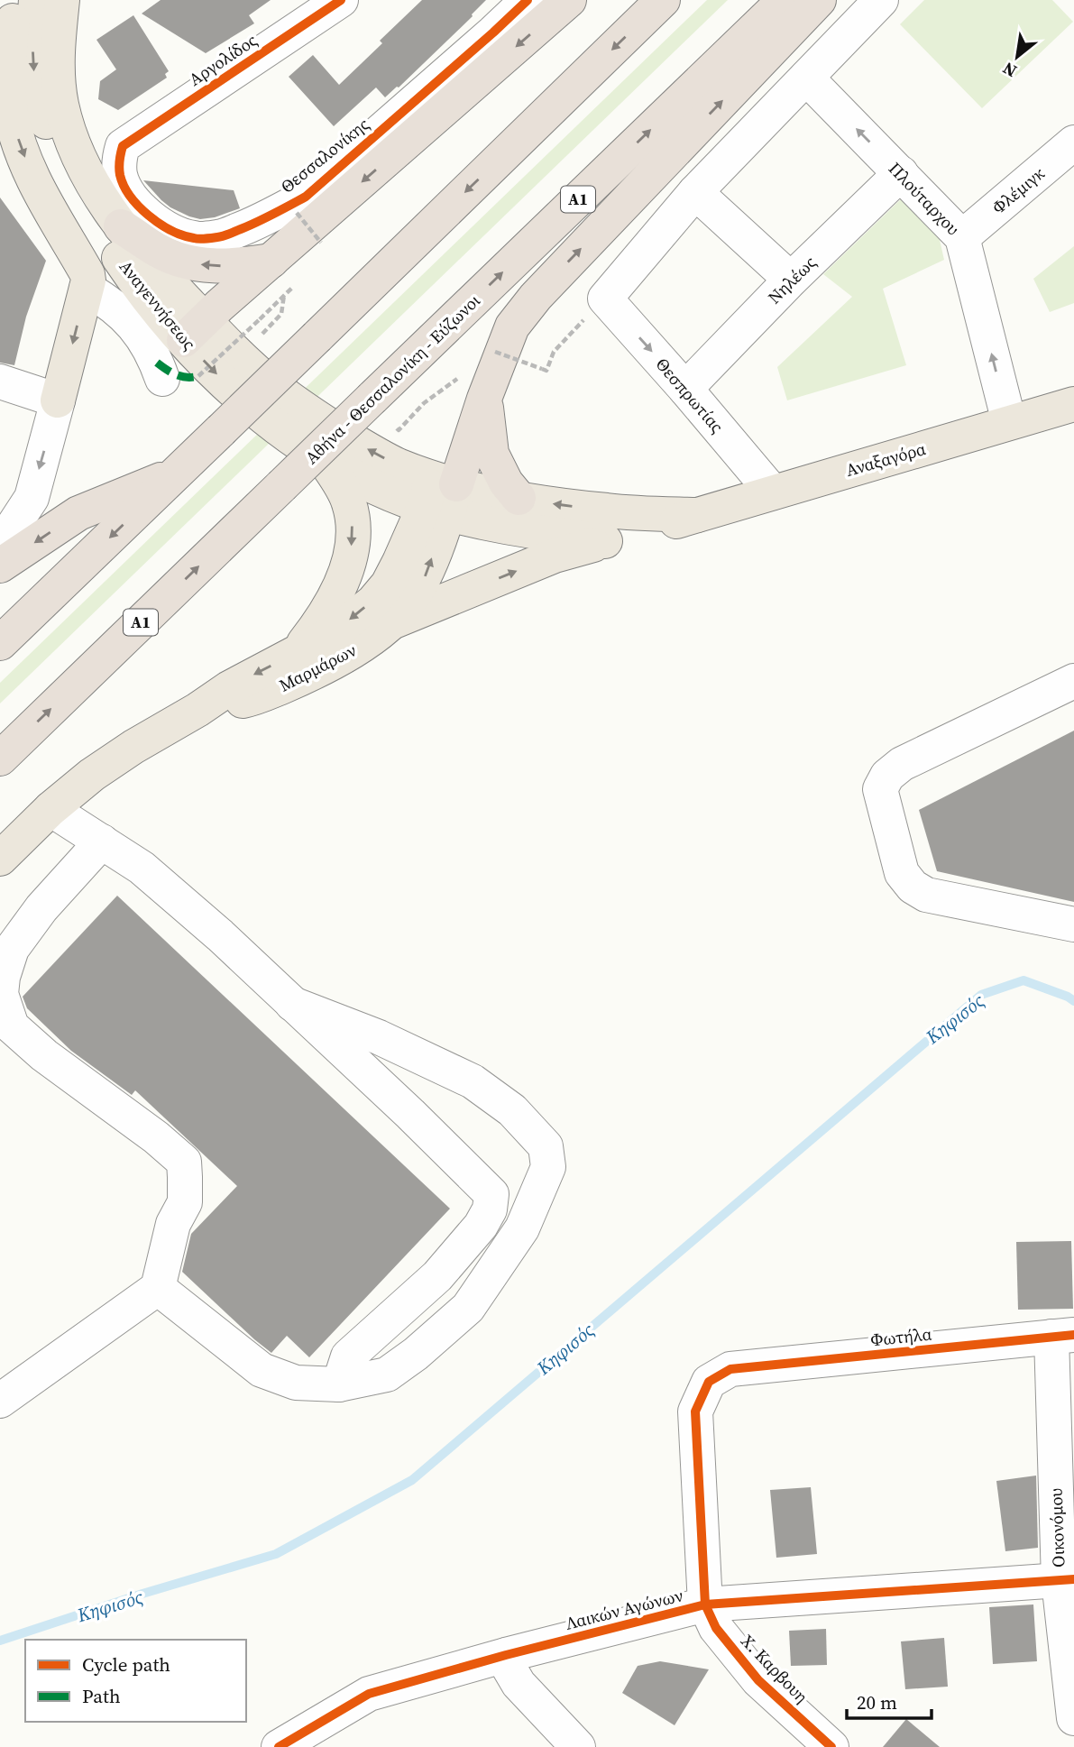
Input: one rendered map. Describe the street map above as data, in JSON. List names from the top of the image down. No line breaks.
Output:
{"streets":{"highway":["Α1","Αθήνα - Θεσσαλονίκη - Εύζωνοι"],"main road":["Αναγεννήσεως","Αναξαγόρα","Μαρμάρων"],"street":["Αργολίδος","Θεσσαλονίκης","Φλέμιγκ","Πλούταρχου","Νηλέως","Θεσπρωτίας","Φωτήλα","Οικονόμου","Λαικών Αγώνων","Χ. Καρβουη"]},"crossings":[["Αργολίδος","Θεσσαλονίκης"],["Φλέμιγκ","Πλούταρχου"],["Πλούταρχου","Νηλέως"],["Πλούταρχου","Αναξαγόρα"],["Νηλέως","Θεσπρωτίας"],["Αναγεννήσεως","Αναξαγόρα"],["Αναγεννήσεως","Μαρμάρων"],["Θεσπρωτίας","Αναξαγόρα"],["Αναξαγόρα","Μαρμάρων"],["Φωτήλα","Οικονόμου"],["Φωτήλα","Λαικών Αγώνων"],["Φωτήλα","Χ. Καρβουη"],["Οικονόμου","Λαικών Αγώνων"],["Λαικών Αγώνων","Χ. Καρβουη"]],"water":["Κηφισός"],"legend":["Cycle path","Path"],"scale_bar":"20 m","north":"bottom left"}
